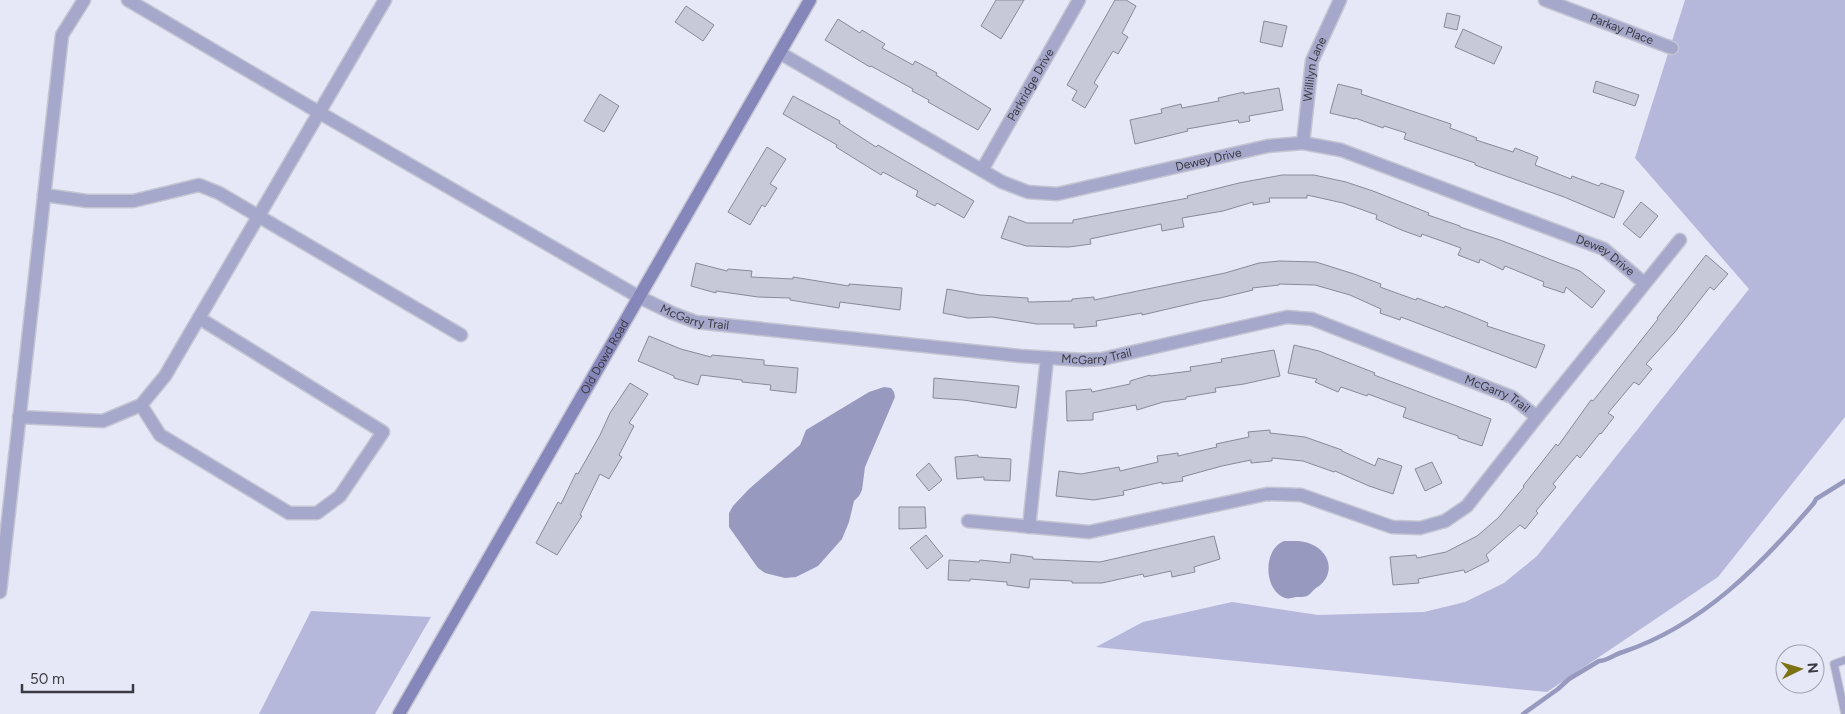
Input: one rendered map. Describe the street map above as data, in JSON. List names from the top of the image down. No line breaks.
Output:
{"streets":{"street":["Parkay Place","Willilyn Lane","Parkridge Drive","Dewey Drive","McGarry Trail","Old Dowd Road"]},"crossings":[["Willilyn Lane","Dewey Drive"],["Parkridge Drive","Dewey Drive"],["Dewey Drive","McGarry Trail"],["Dewey Drive","Old Dowd Road"],["McGarry Trail","Old Dowd Road"]],"scale_bar":"50 m","north":"right"}
